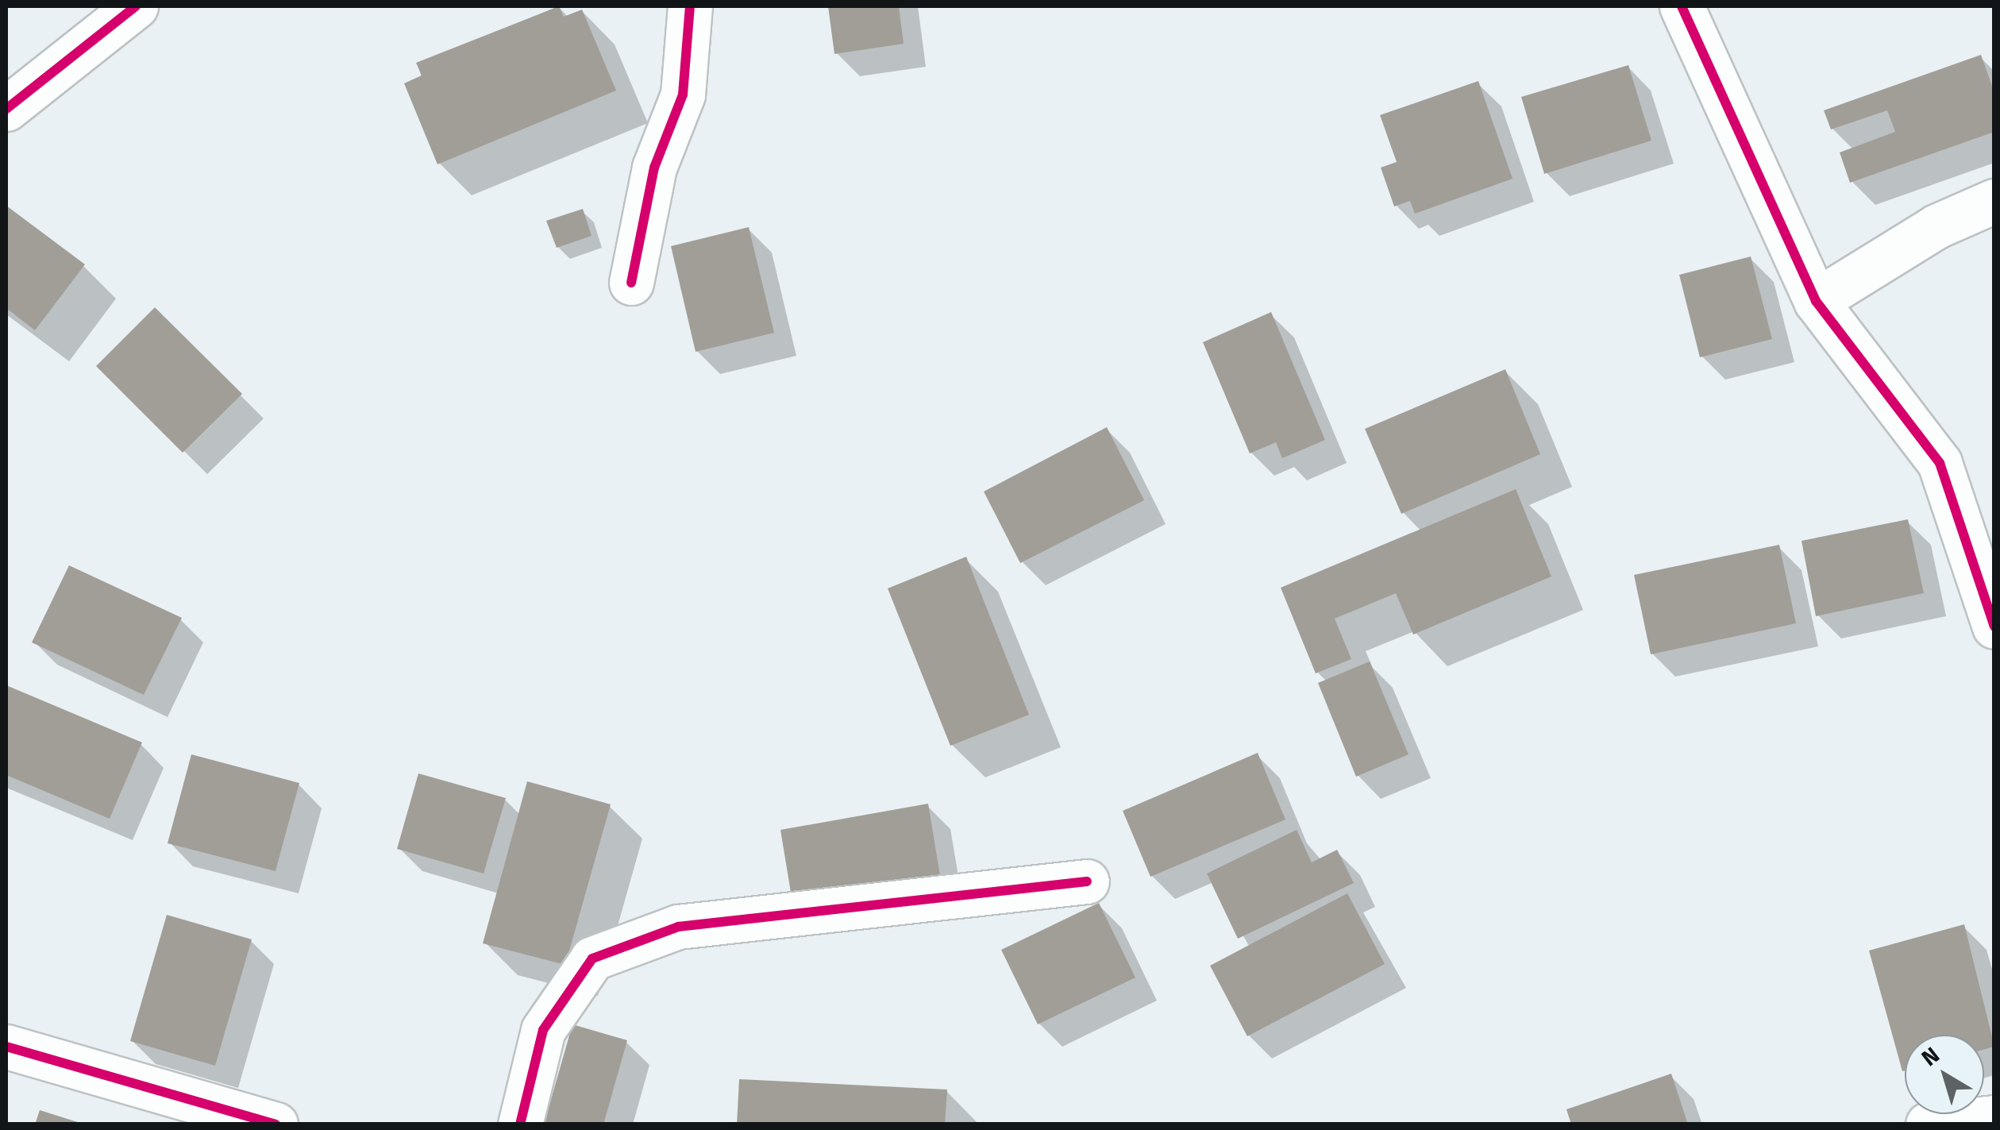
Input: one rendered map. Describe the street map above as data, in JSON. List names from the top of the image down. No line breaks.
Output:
{"north":"top left"}
